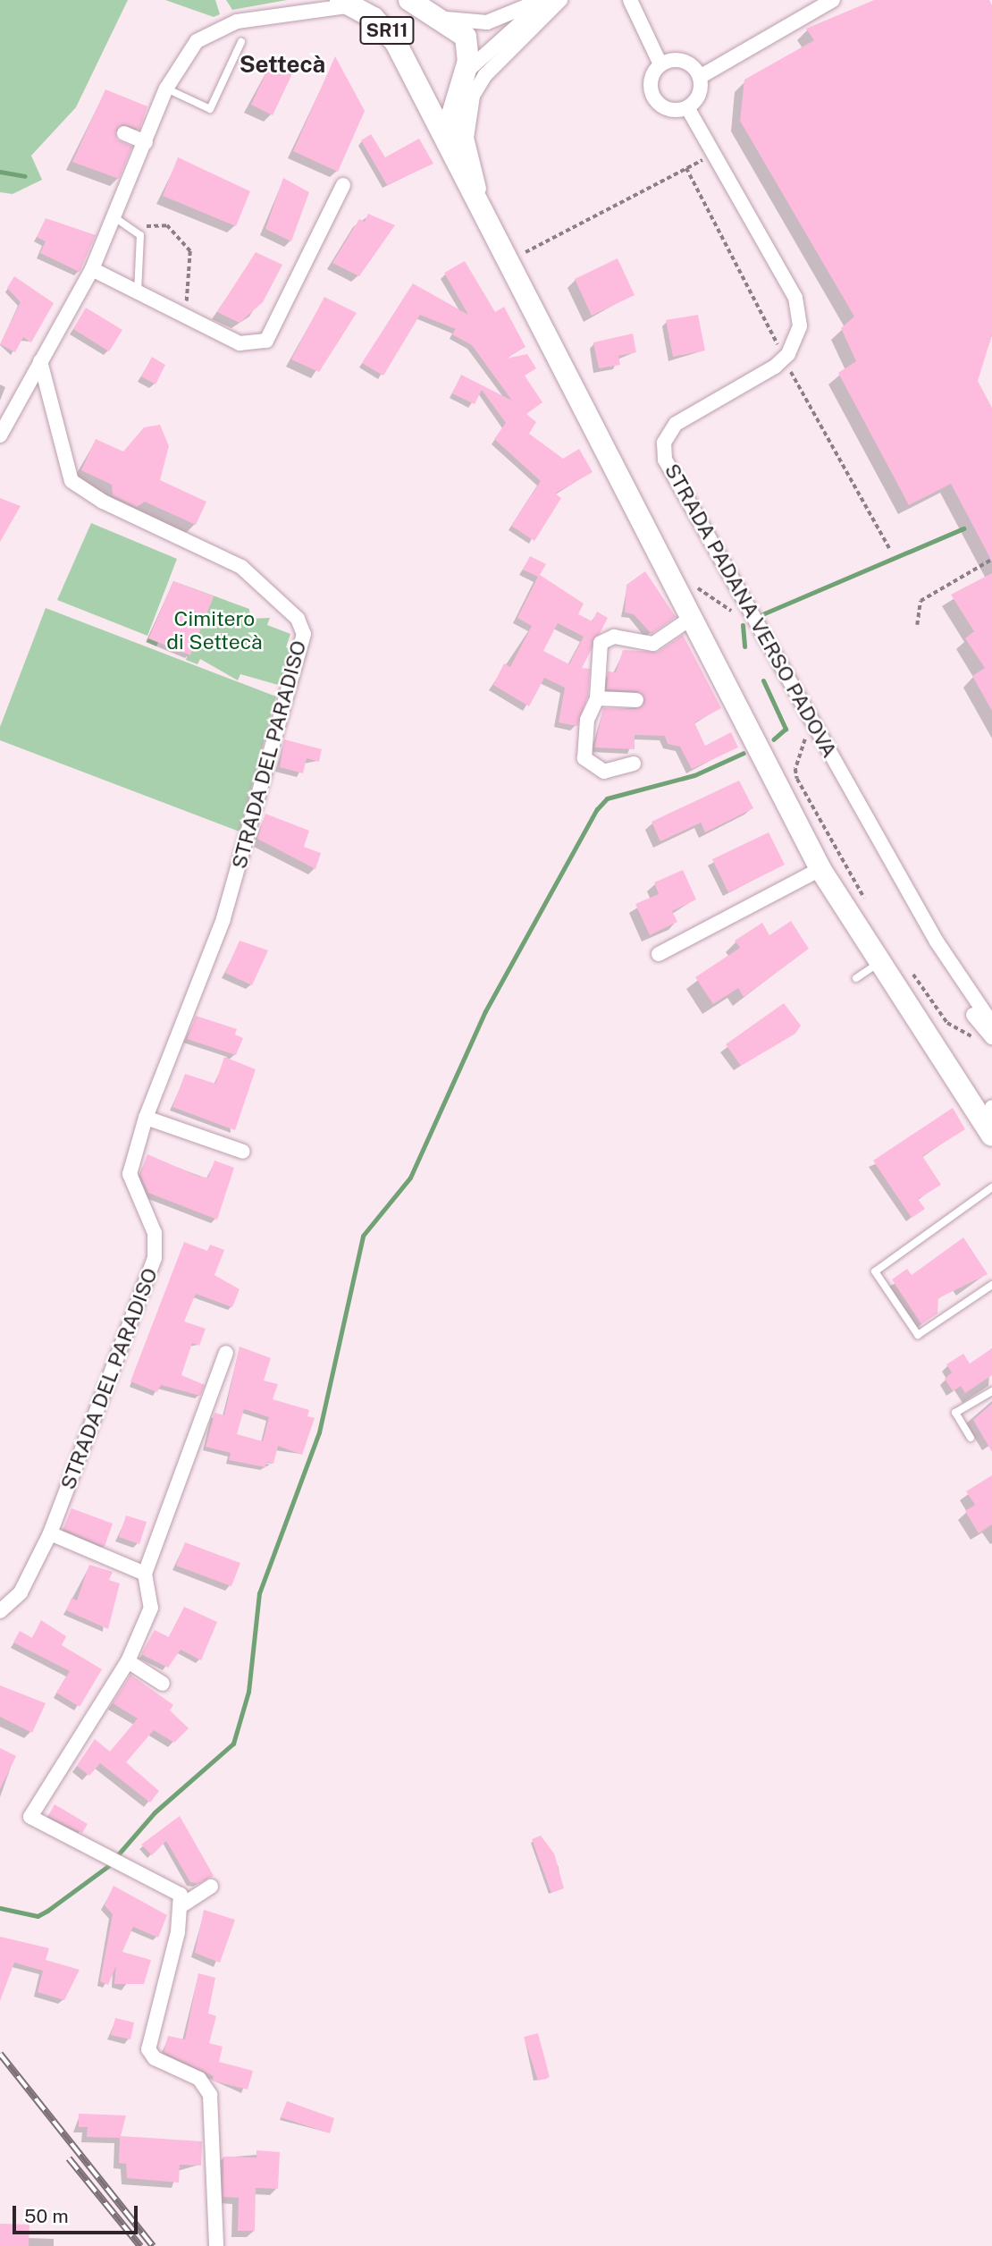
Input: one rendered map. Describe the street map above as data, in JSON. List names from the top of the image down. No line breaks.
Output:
{"streets":{"main road":["SR11"],"street":["STRADA PADANA VERSO PADOVA","STRADA DEL PARADISO"]},"districts":["Settecà"],"parks":["Cimitero di Settecà"],"scale_bar":"50 m"}
